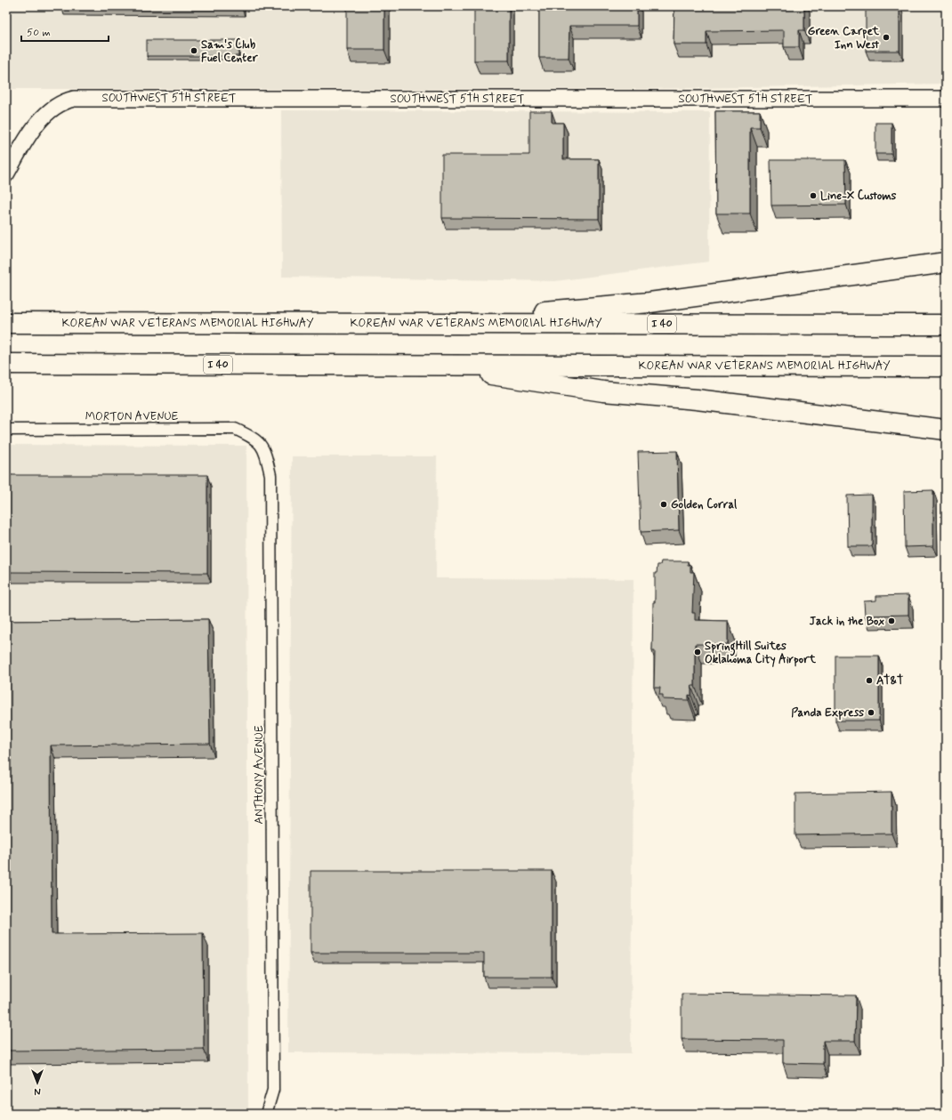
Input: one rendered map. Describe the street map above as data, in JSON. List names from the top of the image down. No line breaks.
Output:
{"streets":{"highway":["KOREAN WAR VETERANS MEMORIAL HIGHWAY","I 40"],"street":["SOUTHWEST 5TH STREET","MORTON AVENUE","ANTHONY AVENUE"]},"crossings":[["MORTON AVENUE","ANTHONY AVENUE"]],"places":["Green Carpet Inn West","Sam's Club Fuel Center","Line-X Customs","Golden Corral","Jack in the Box","SpringHill Suites Oklahoma City Airport","AT&T","Panda Express"],"scale_bar":"50 m","north":"bottom"}
